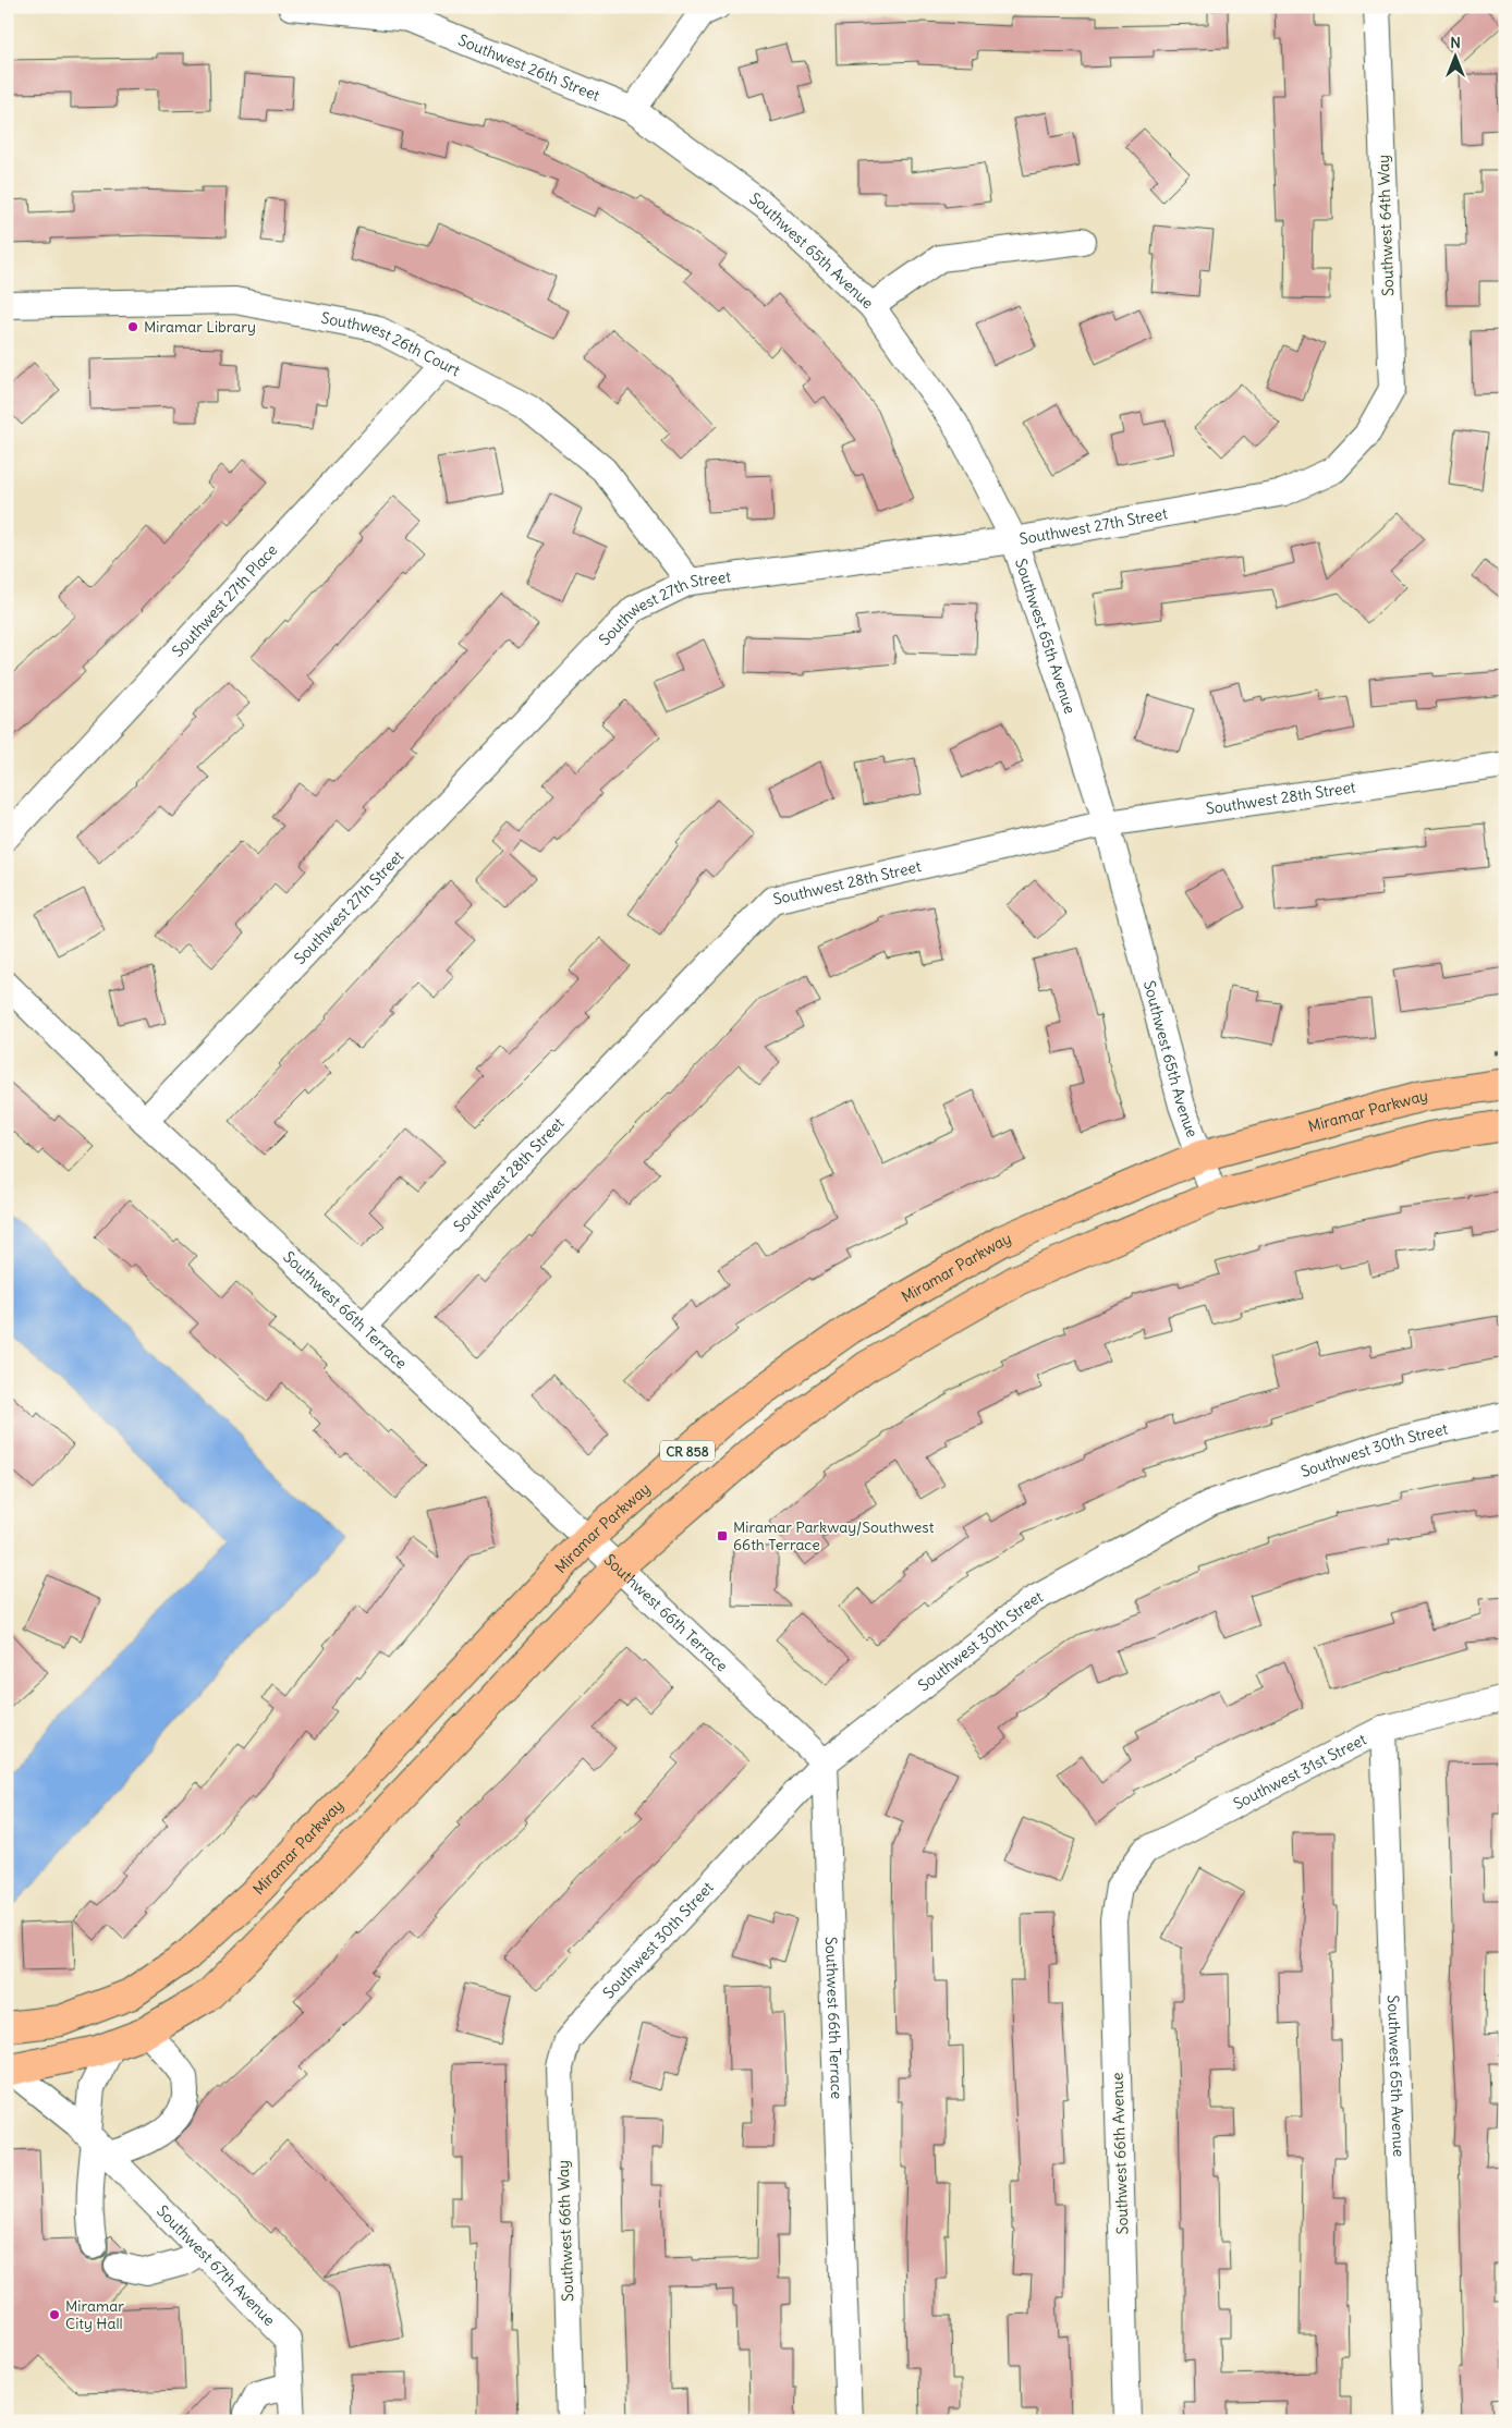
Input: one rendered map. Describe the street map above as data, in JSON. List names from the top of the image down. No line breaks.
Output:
{"streets":{"main road":["Miramar Parkway","CR 858"],"street":["Southwest 26th Street","Southwest 64th Way","Southwest 65th Avenue","Southwest 26th Court","Southwest 27th Street","Southwest 27th Place","Southwest 28th Street","Southwest 66th Terrace","Southwest 30th Street","Southwest 31st Street","Southwest 66th Avenue","Southwest 66th Way","Southwest 67th Avenue"]},"crossings":[["Southwest 26th Street","Southwest 65th Avenue"],["Southwest 64th Way","Southwest 27th Street"],["Southwest 65th Avenue","Southwest 27th Street"],["Southwest 65th Avenue","Southwest 28th Street"],["Southwest 65th Avenue","Miramar Parkway"],["Southwest 65th Avenue","CR 858"],["Southwest 65th Avenue","Southwest 31st Street"],["Southwest 26th Court","Southwest 27th Street"],["Southwest 26th Court","Southwest 27th Place"],["Southwest 27th Street","Southwest 66th Terrace"],["Southwest 28th Street","Southwest 66th Terrace"],["Miramar Parkway","Southwest 66th Terrace"],["Southwest 66th Terrace","CR 858"],["Southwest 66th Terrace","Southwest 30th Street"],["CR 858","Southwest 67th Avenue"],["Southwest 30th Street","Southwest 66th Way"],["Southwest 31st Street","Southwest 66th Avenue"]],"places":{"other":["Miramar Library","Miramar City Hall"],"transit":["Miramar Parkway/Southwest 66th Terrace"]},"north":"top"}
